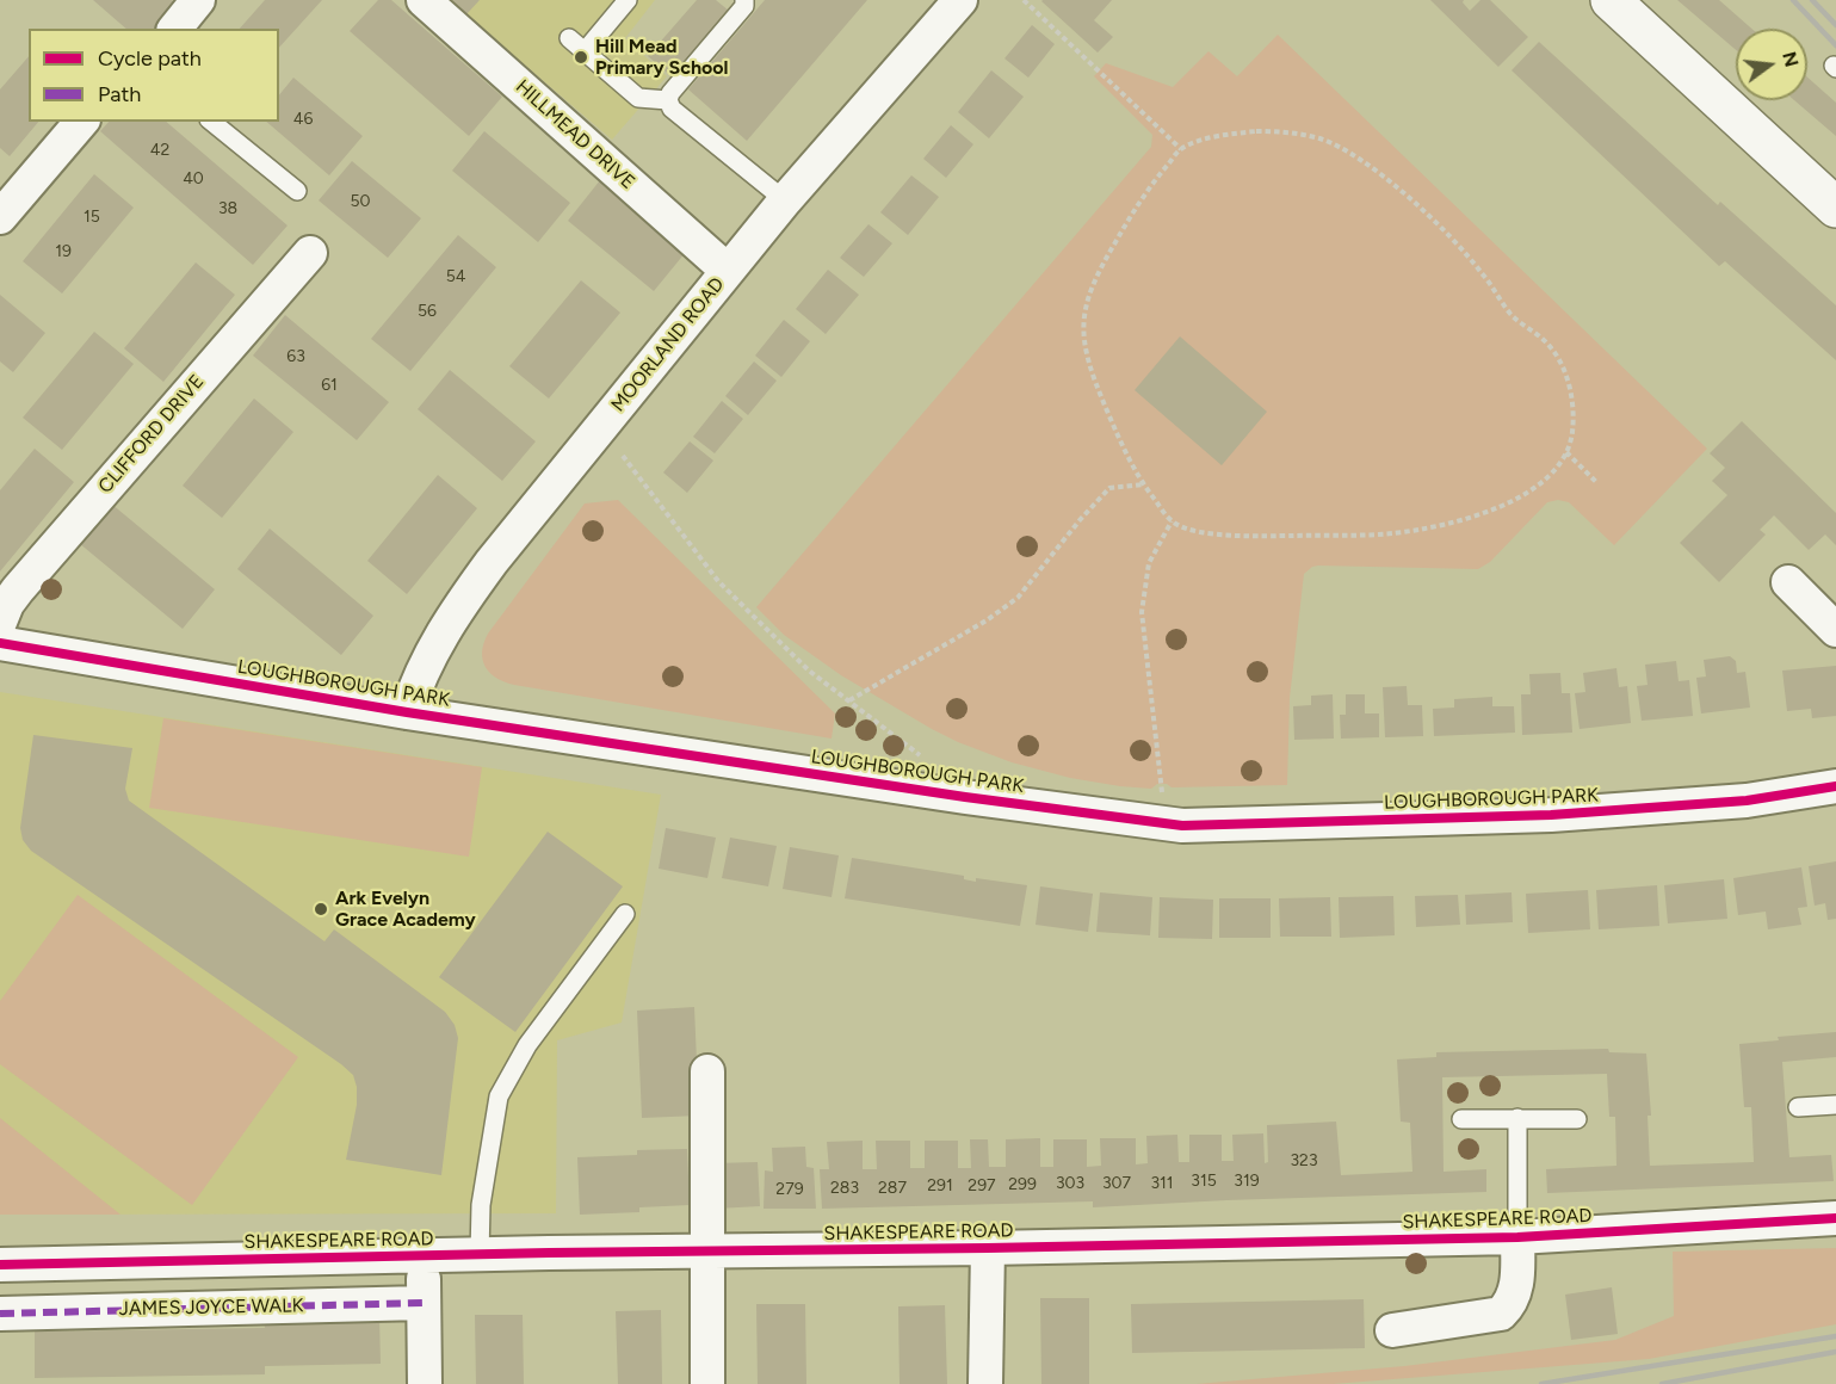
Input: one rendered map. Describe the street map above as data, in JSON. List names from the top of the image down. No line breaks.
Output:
{"streets":{"street":["HILLMEAD DRIVE","MOORLAND ROAD","CLIFFORD DRIVE","LOUGHBOROUGH PARK","SHAKESPEARE ROAD","JAMES JOYCE WALK"]},"crossings":[["HILLMEAD DRIVE","MOORLAND ROAD"],["MOORLAND ROAD","LOUGHBOROUGH PARK"]],"places":["Hill Mead Primary School","Ark Evelyn Grace Academy"],"house_numbers":["46","42","40","50","38","15","19","54","56","63","61","323","315","319","303","307","311","299","291","297","283","287","279"],"legend":["Cycle path","Path"],"north":"right"}
